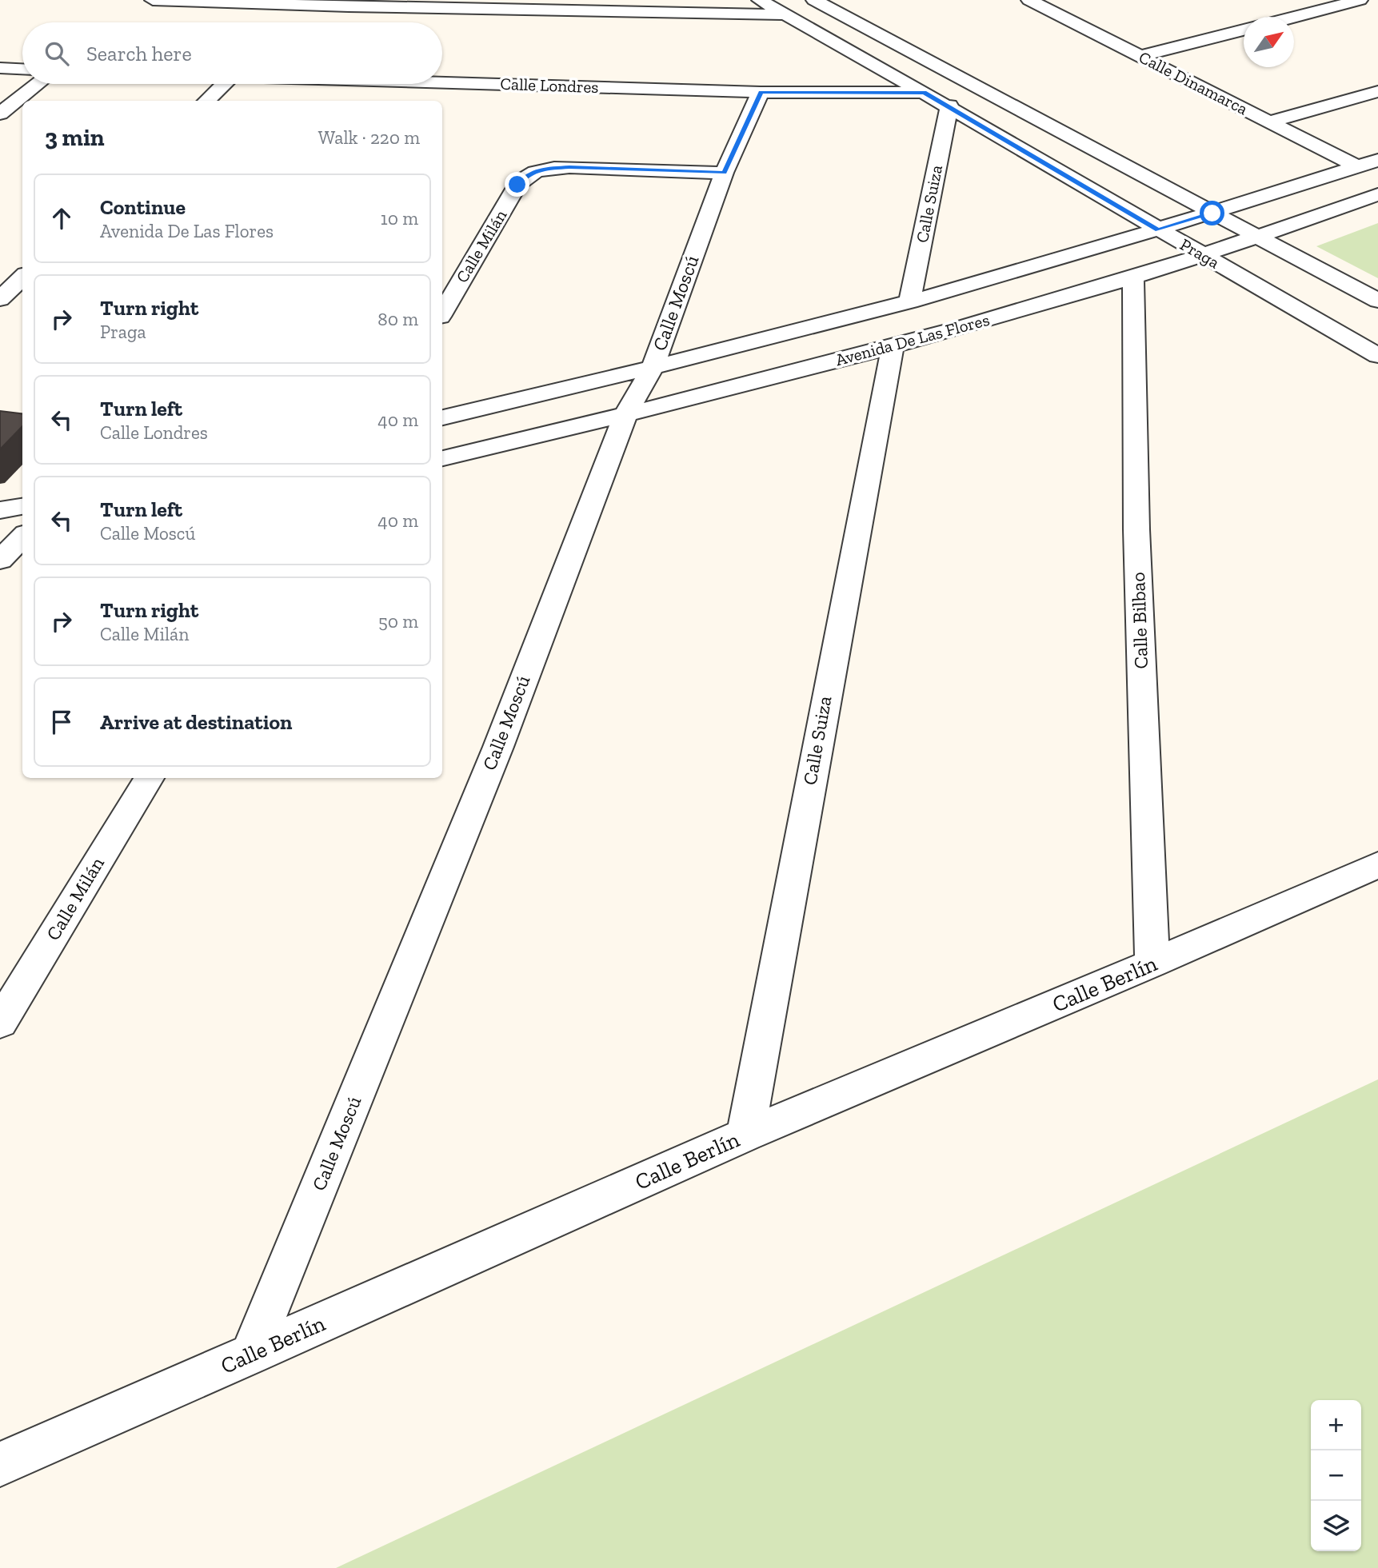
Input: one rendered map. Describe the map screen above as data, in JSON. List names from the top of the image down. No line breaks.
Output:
{"streets":{"street":["Calle Dinamarca","Calle Londres","Calle Suiza","Calle Milán","Praga","Calle Moscú","Avenida De Las Flores","Calle Bilbao","Calle Berlín"]},"crossings":[["Calle Dinamarca","Avenida De Las Flores"],["Calle Londres","Praga"],["Calle Londres","Calle Moscú"],["Calle Suiza","Praga"],["Calle Suiza","Avenida De Las Flores"],["Calle Suiza","Calle Berlín"],["Calle Milán","Calle Moscú"],["Praga","Avenida De Las Flores"],["Calle Moscú","Avenida De Las Flores"],["Calle Moscú","Calle Berlín"],["Avenida De Las Flores","Calle Bilbao"],["Calle Bilbao","Calle Berlín"]],"north":"top right","page":{"search":"Search here","heading":["3 min","Walk · 220 m"],"list":[["Continue","Avenida De Las Flores","10 m"],["Turn right","Praga","80 m"],["Turn left","Calle Londres","40 m"],["Turn left","Calle Moscú","40 m"],["Turn right","Calle Milán","50 m"],"Arrive at destination"],"map_buttons":["+","−"]}}
